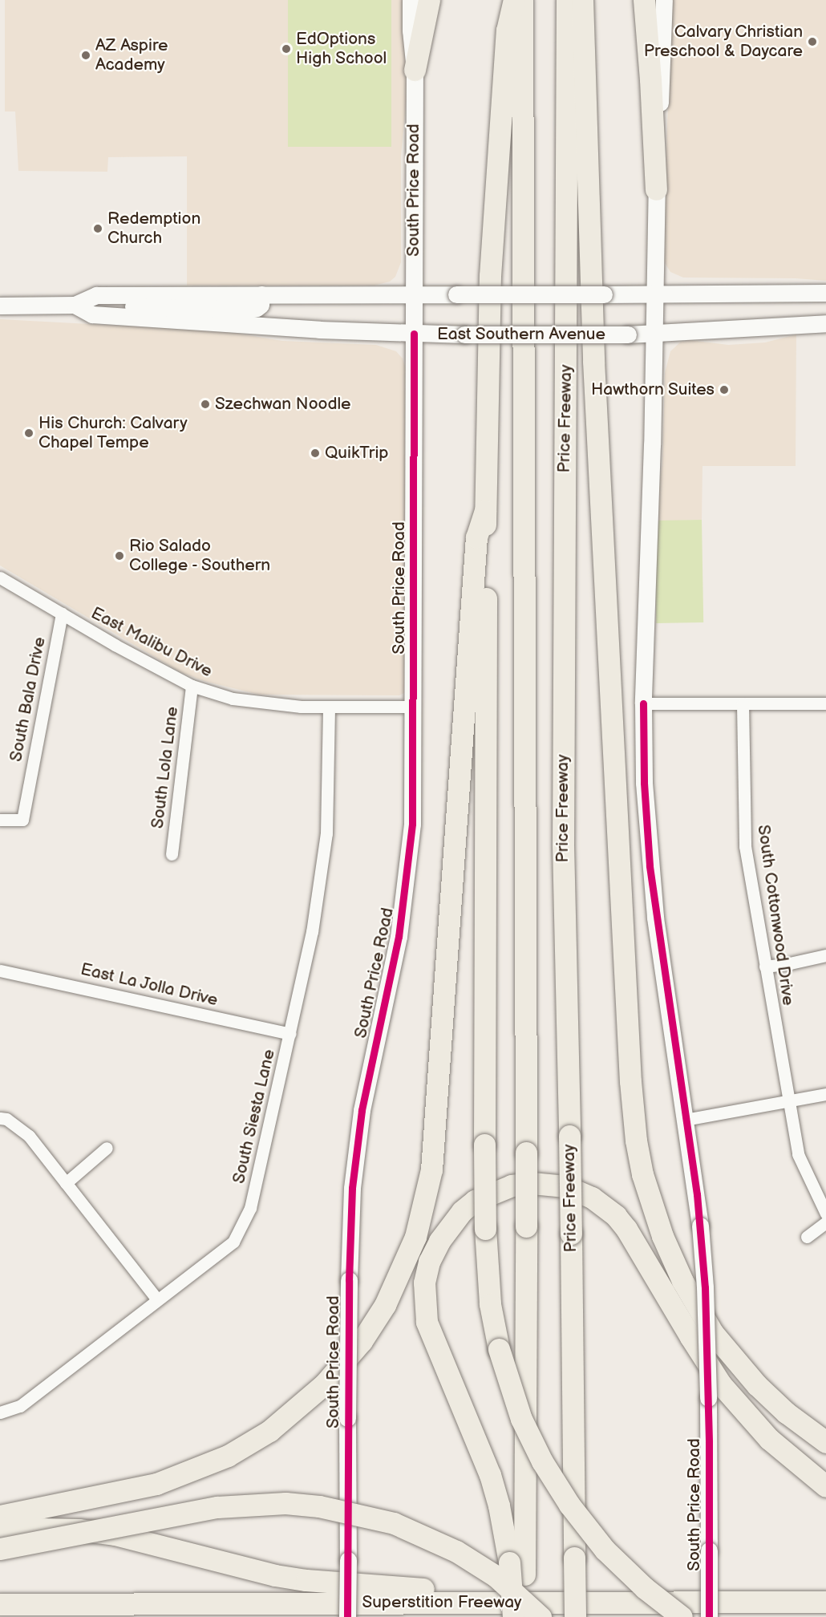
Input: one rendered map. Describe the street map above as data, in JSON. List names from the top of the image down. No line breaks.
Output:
{"streets":{"highway":["Price Freeway","Superstition Freeway"],"main road":["South Price Road","East Southern Avenue"],"street":["East Malibu Drive","South Bala Drive","South Lola Lane","South Cottonwood Drive","East La Jolla Drive","South Siesta Lane"]},"crossings":[["South Price Road","East Southern Avenue"],["South Price Road","East Malibu Drive"],["East Malibu Drive","South Bala Drive"],["East Malibu Drive","South Lola Lane"],["East Malibu Drive","South Siesta Lane"],["East La Jolla Drive","South Siesta Lane"]],"places":["Calvary Christian Preschool & Daycare","EdOptions High School","AZ Aspire Academy","Redemption Church","Hawthorn Suites","Szechwan Noodle","His Church: Calvary Chapel Tempe","QuikTrip","Rio Salado College - Southern"]}
